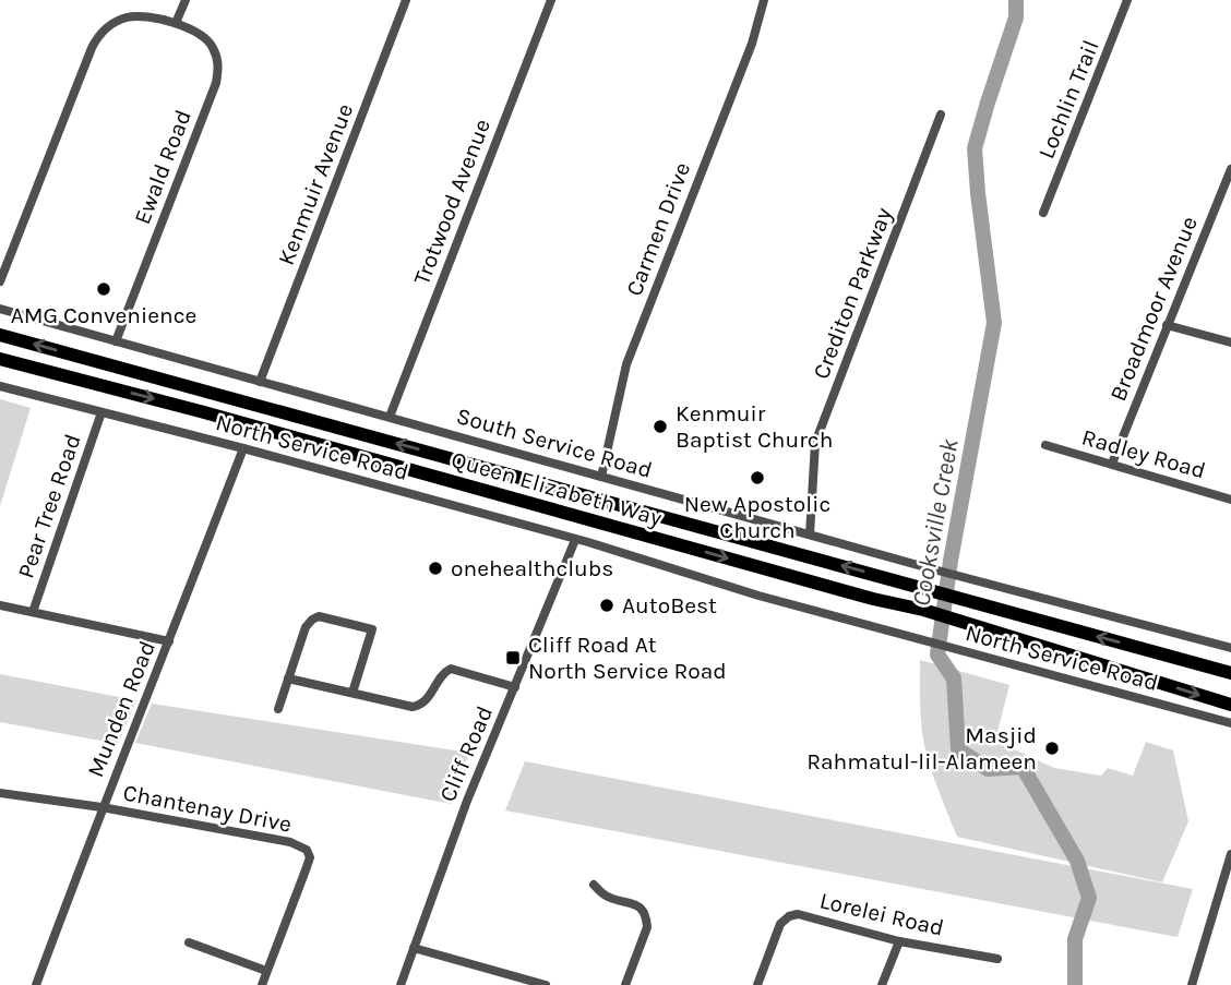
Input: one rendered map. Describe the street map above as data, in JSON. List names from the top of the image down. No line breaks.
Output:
{"streets":{"highway":["Queen Elizabeth Way"],"street":["Lochlin Trail","Ewald Road","Kenmuir Avenue","Trotwood Avenue","Carmen Drive","Crediton Parkway","Broadmoor Avenue","South Service Road","North Service Road","Radley Road","Pear Tree Road","Munden Road","Cliff Road","Chantenay Drive","Lorelei Road"]},"crossings":[["Ewald Road","South Service Road"],["Kenmuir Avenue","South Service Road"],["Trotwood Avenue","South Service Road"],["Carmen Drive","South Service Road"],["Crediton Parkway","South Service Road"],["Broadmoor Avenue","Radley Road"],["North Service Road","Pear Tree Road"],["North Service Road","Munden Road"],["North Service Road","Cliff Road"],["Munden Road","Chantenay Drive"]],"water":["Cooksville Creek"],"places":{"other":["AMG Convenience","Kenmuir Baptist Church","New Apostolic Church","onehealthclubs","AutoBest","Masjid Rahmatul-lil-Alameen"],"transit":["Cliff Road At North Service Road"]}}
